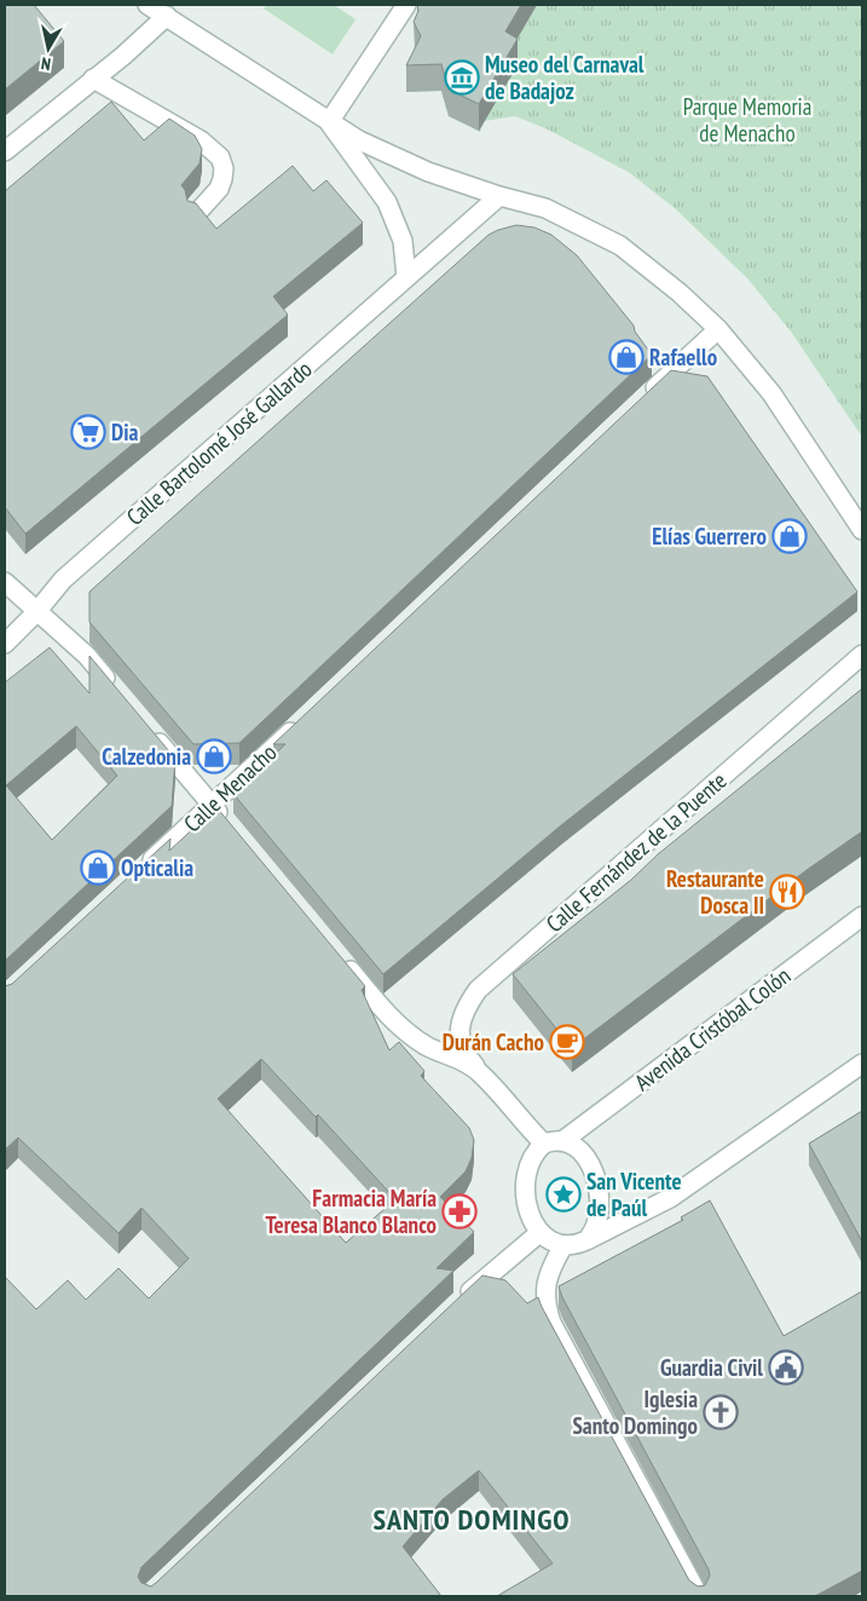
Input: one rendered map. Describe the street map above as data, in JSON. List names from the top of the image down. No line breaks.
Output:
{"streets":{"street":["Calle Bartolomé José Gallardo","Calle Menacho","Calle Fernández de la Puente","Avenida Cristóbal Colón"]},"crossings":[["Calle Fernández de la Puente","Avenida Cristóbal Colón"]],"districts":["SANTO DOMINGO"],"parks":["Parque Memoria de Menacho"],"places":{"museum":["Museo del Carnaval de Badajoz"],"shop":["Rafaello","Elías Guerrero","Calzedonia","Opticalia"],"supermarket":["Dia"],"restaurant":["Restaurante Dosca II"],"cafe":["Durán Cacho"],"place":["San Vicente de Paúl"],"pharmacy":["Farmacia María Teresa Blanco Blanco"],"public building":["Guardia Civil"],"church":["Iglesia Santo Domingo"]},"north":"bottom"}
